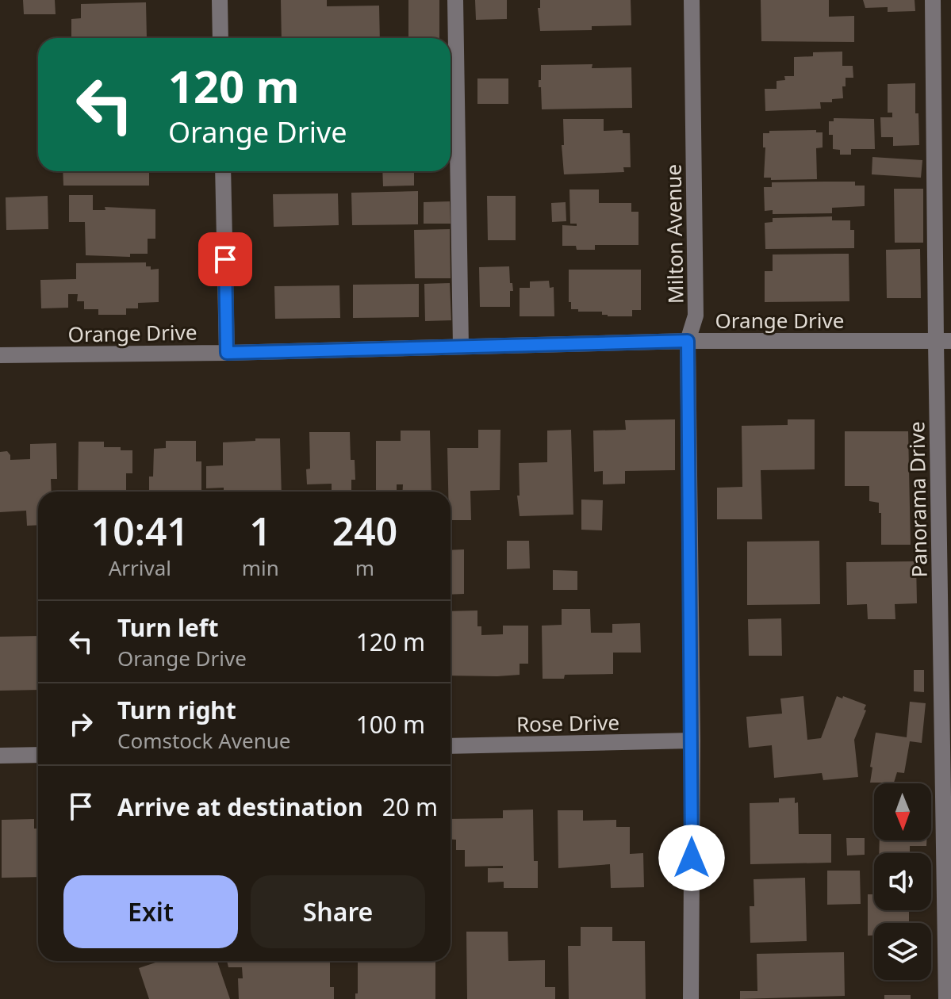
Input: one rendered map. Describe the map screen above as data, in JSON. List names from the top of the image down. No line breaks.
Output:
{"streets":{"street":["Milton Avenue","Orange Drive","Panorama Drive","Rose Drive"]},"crossings":[["Milton Avenue","Orange Drive"],["Milton Avenue","Rose Drive"],["Orange Drive","Panorama Drive"]],"north":"bottom","page":{"turn":["120 m","Orange Drive"],"eta":["10:41","Arrival","1","min","240","m"],"list":[{"name":"Turn left","note":"Orange Drive","value":"120 m"},{"name":"Turn right","note":"Comstock Avenue","value":"100 m"},{"name":"Arrive at destination","value":"20 m"}],"buttons":["Exit","Share"]}}
